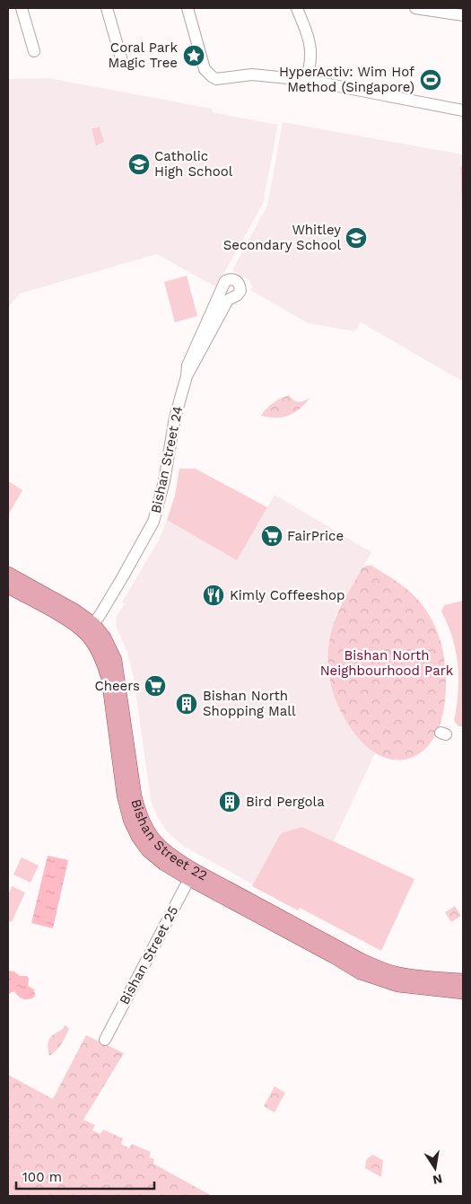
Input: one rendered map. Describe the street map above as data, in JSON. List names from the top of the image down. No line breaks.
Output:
{"streets":{"main road":["Bishan Street 22"],"street":["Bishan Street 24","Bishan Street 25"]},"crossings":[["Bishan Street 24","Bishan Street 22"],["Bishan Street 22","Bishan Street 25"]],"parks":["Bishan North Neighbourhood Park"],"places":{"place":["Coral Park Magic Tree"],"sports":["HyperActiv: Wim Hof Method (Singapore)"],"school or university":["Catholic High School","Whitley Secondary School"],"supermarket":["FairPrice","Cheers"],"restaurant":["Kimly Coffeeshop"],"building":["Bishan North Shopping Mall","Bird Pergola"]},"scale_bar":"100 m","north":"bottom"}
